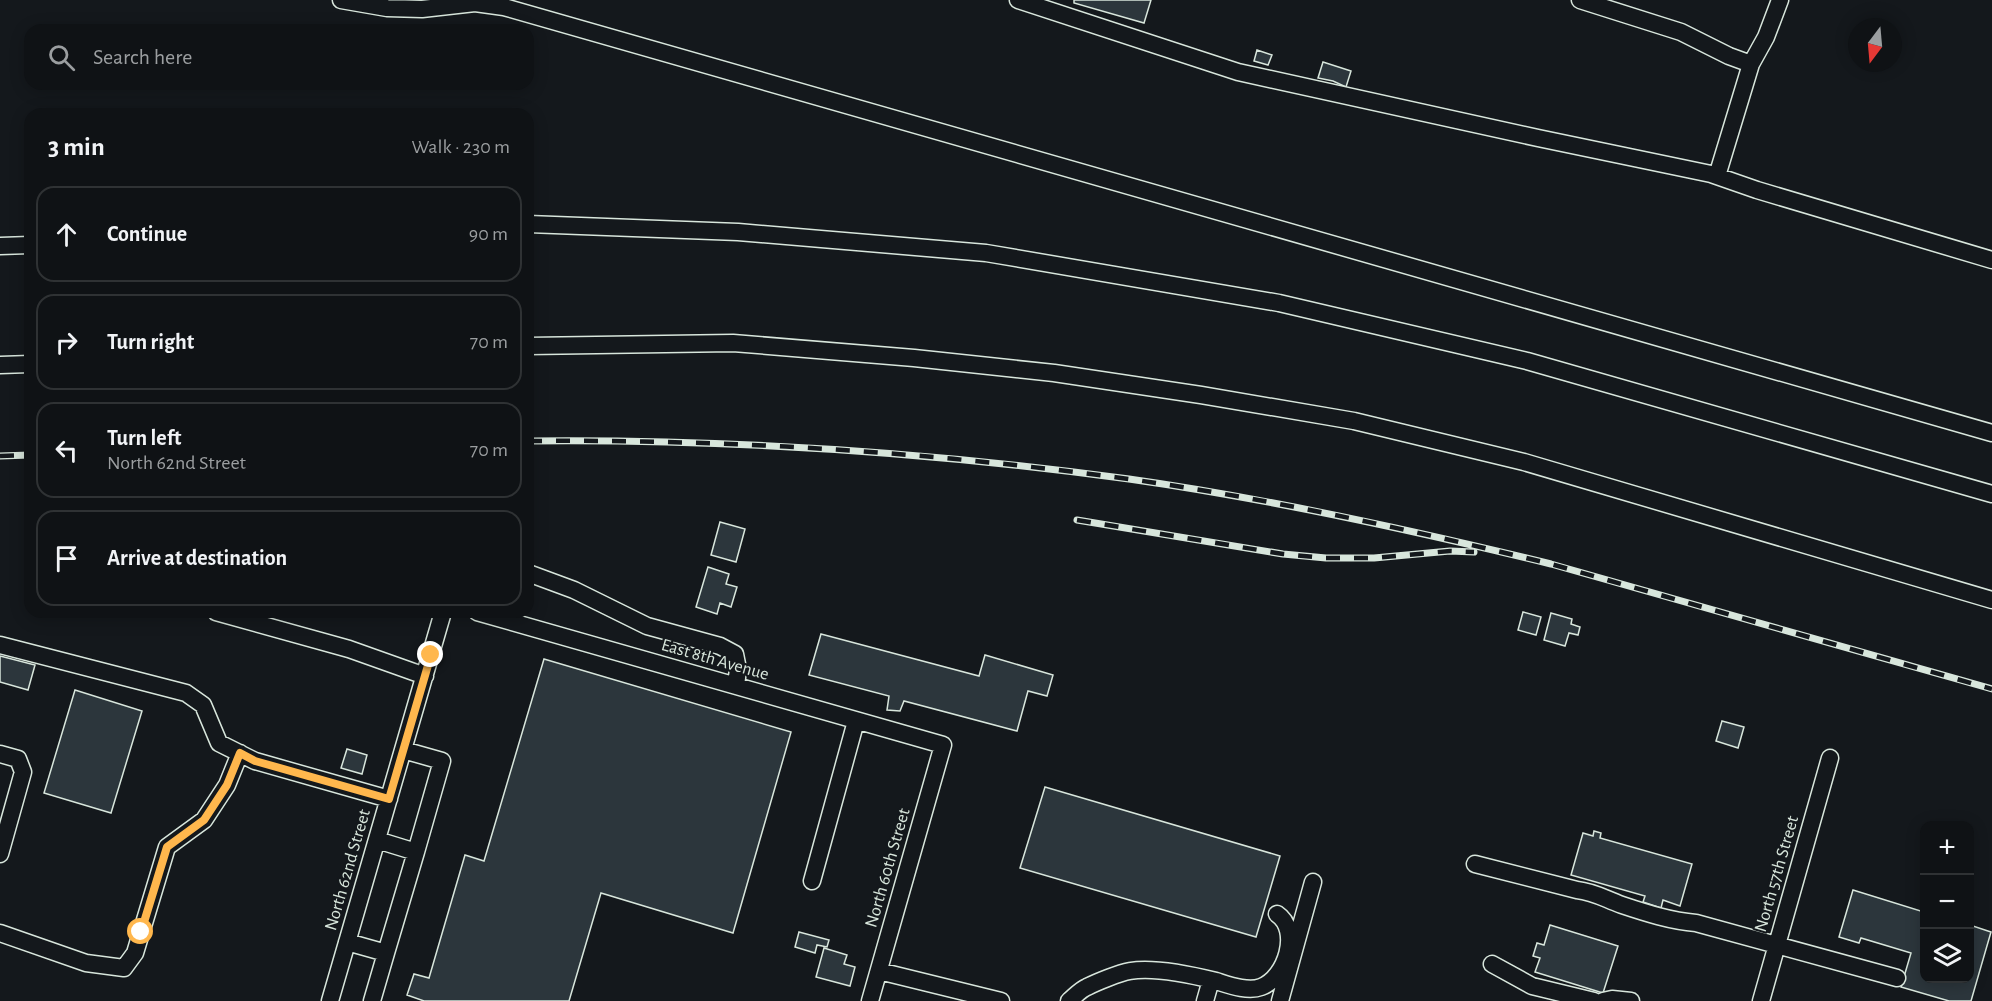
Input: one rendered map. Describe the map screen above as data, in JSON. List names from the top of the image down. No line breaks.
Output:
{"streets":{"street":["East 8th Avenue","North 60th Street","North 62nd Street","North 57th Street"]},"crossings":[["East 8th Avenue","North 60th Street"]],"north":"bottom","page":{"search":"Search here","heading":["3 min","Walk · 230 m"],"list":[["Continue","90 m"],["Turn right","70 m"],["Turn left","North 62nd Street","70 m"],"Arrive at destination"],"map_buttons":["+","−"]}}
